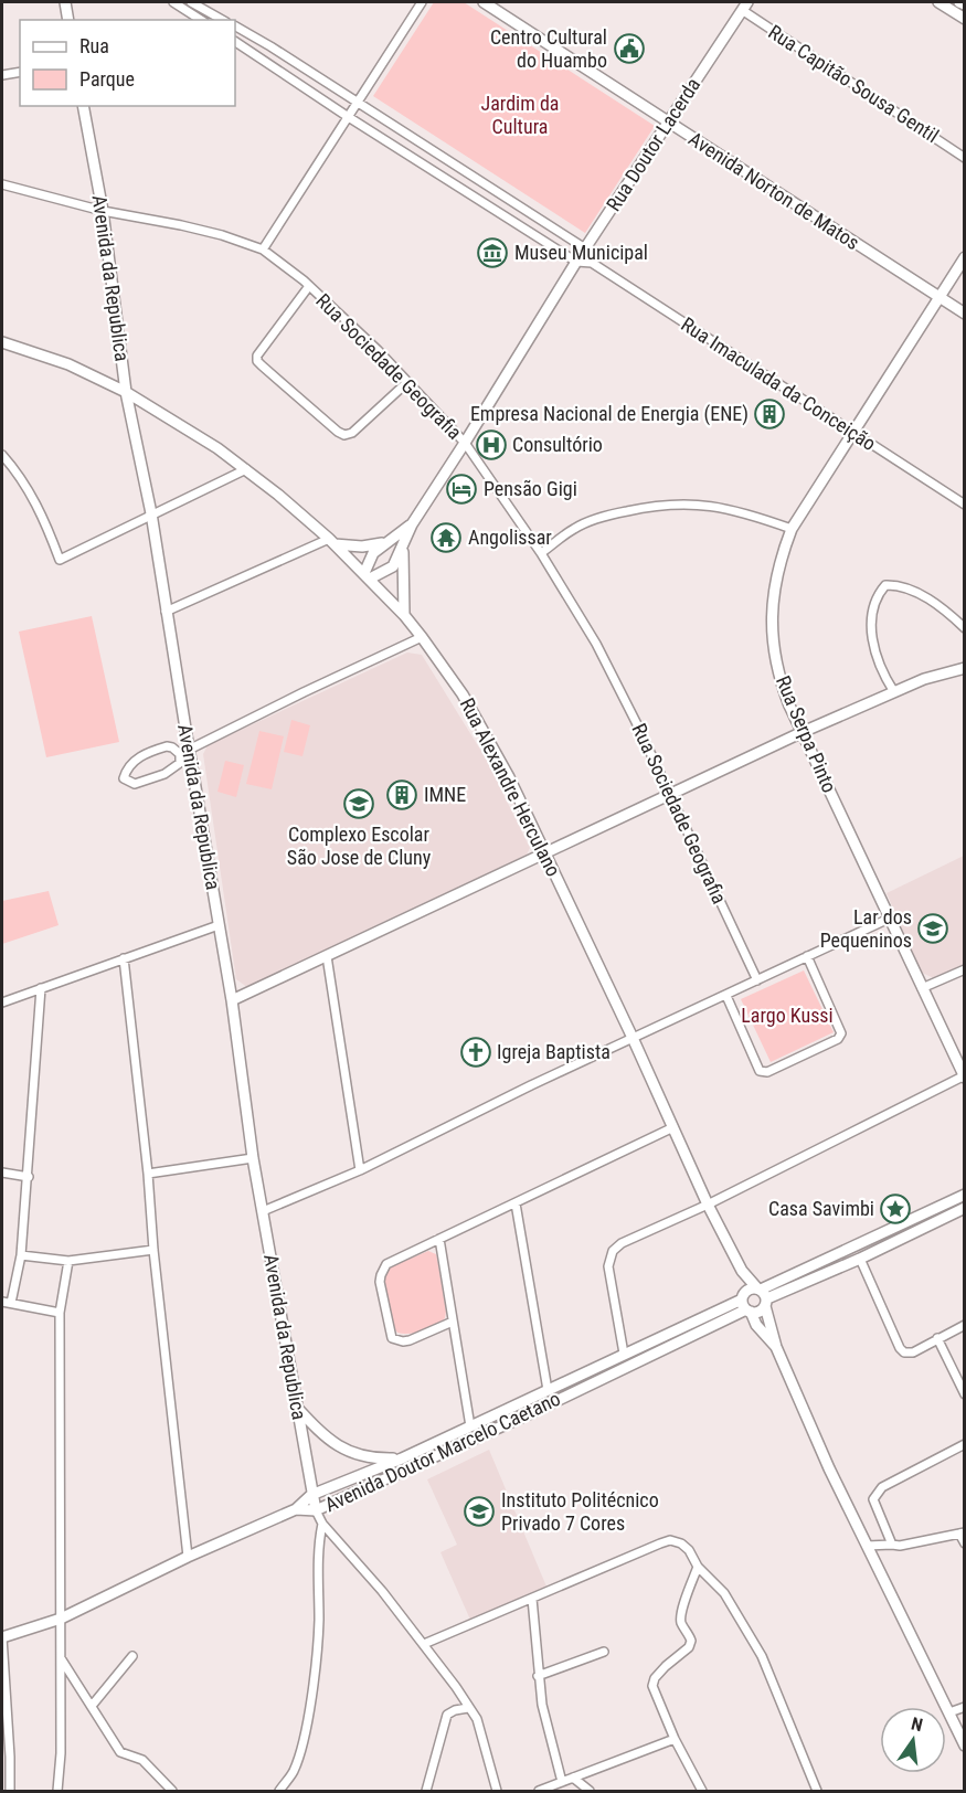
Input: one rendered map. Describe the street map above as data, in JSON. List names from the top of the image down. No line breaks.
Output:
{"streets":{"street":["Rua Capitão Sousa Gentil","Rua Doutor Lacerda","Avenida Norton de Matos","Avenida da Republica","Rua Sociedade Geografia","Rua Imaculada da Conceição","Rua Serpa Pinto","Rua Alexandre Herculano","Avenida Doutor Marcelo Caetano"]},"crossings":[["Rua Capitão Sousa Gentil","Rua Doutor Lacerda"],["Rua Doutor Lacerda","Avenida Norton de Matos"],["Rua Doutor Lacerda","Rua Sociedade Geografia"],["Rua Doutor Lacerda","Rua Imaculada da Conceição"],["Rua Doutor Lacerda","Rua Alexandre Herculano"],["Avenida Norton de Matos","Rua Serpa Pinto"],["Avenida da Republica","Rua Sociedade Geografia"],["Avenida da Republica","Rua Alexandre Herculano"],["Avenida da Republica","Avenida Doutor Marcelo Caetano"],["Rua Imaculada da Conceição","Rua Serpa Pinto"],["Rua Alexandre Herculano","Avenida Doutor Marcelo Caetano"]],"parks":["Jardim da Cultura","Largo Kussi"],"places":{"public building":["Centro Cultural do Huambo"],"museum":["Museu Municipal"],"building":["Empresa Nacional de Energia (ENE)","IMNE"],"hospital":["Consultório"],"hotel":["Pensão Gigi"],"temple":["Angolissar"],"school or university":["Complexo Escolar São Jose de Cluny","Lar dos Pequeninos","Instituto Politécnico Privado 7 Cores"],"church":["Igreja Baptista"],"place":["Casa Savimbi"]},"legend":["Rua","Parque"],"north":"top"}
